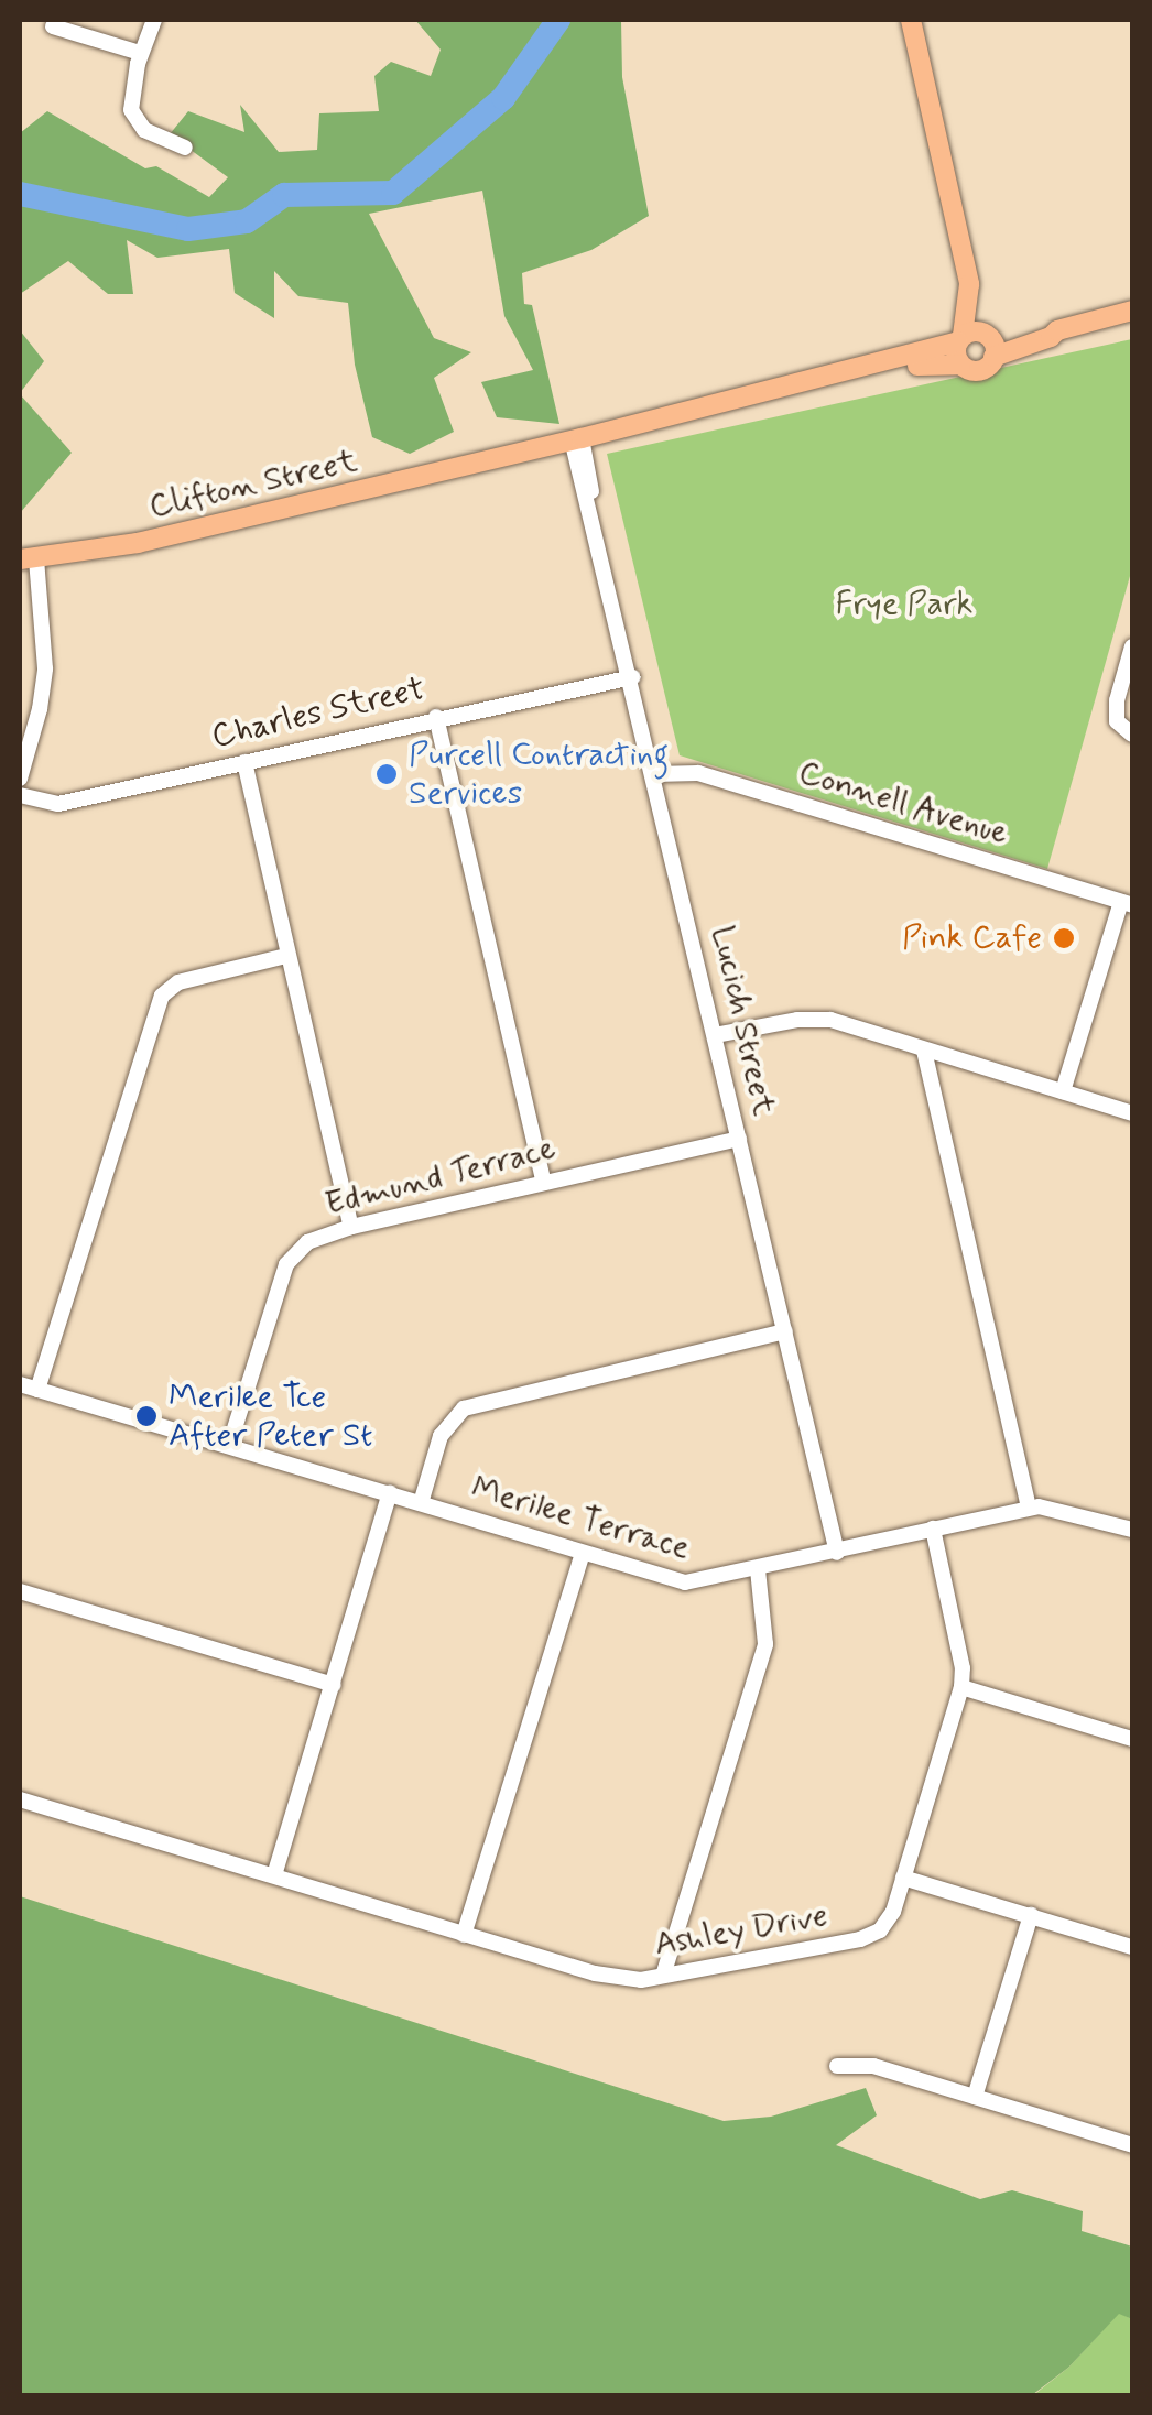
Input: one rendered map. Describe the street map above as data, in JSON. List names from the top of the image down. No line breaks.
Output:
{"streets":{"main road":["Clifton Street"],"street":["Charles Street","Connell Avenue","Lucich Street","Edmund Terrace","Merilee Terrace","Ashley Drive"]},"crossings":[["Clifton Street","Lucich Street"],["Charles Street","Lucich Street"],["Connell Avenue","Lucich Street"],["Lucich Street","Edmund Terrace"],["Lucich Street","Merilee Terrace"],["Edmund Terrace","Merilee Terrace"],["Merilee Terrace","Ashley Drive"]],"parks":["Frye Park"],"places":["Purcell Contracting Services","Pink Cafe","Merilee Tce After Peter St"]}
